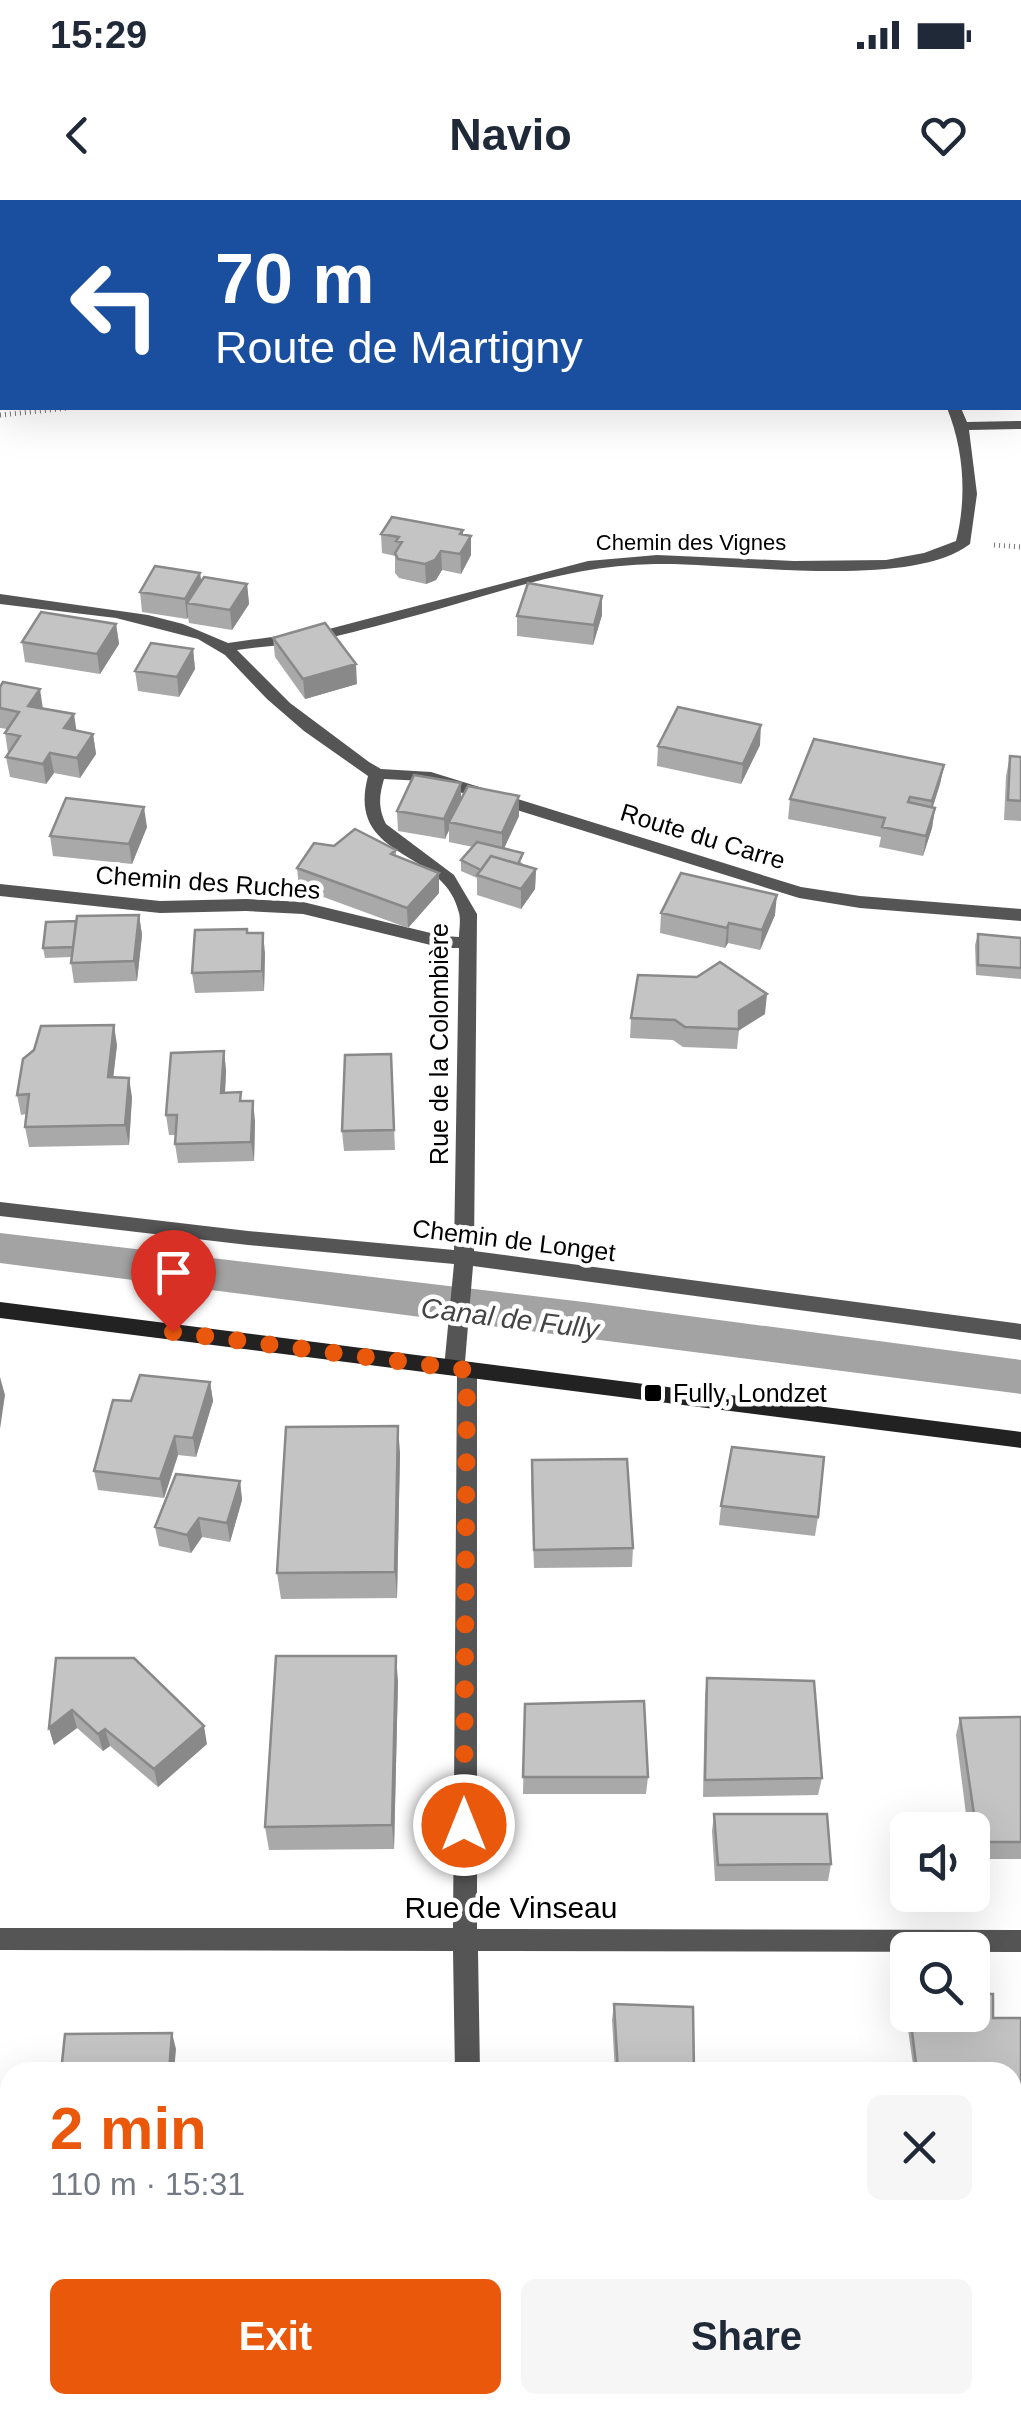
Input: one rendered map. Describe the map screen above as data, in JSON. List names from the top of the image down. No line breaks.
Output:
{"streets":{"street":["Chemin des Vignes","Route du Carre","Chemin des Ruches","Rue de la Colombière","Chemin de Longet","Rue de Vinseau"]},"crossings":[["Route du Carre","Rue de la Colombière"],["Chemin des Ruches","Rue de la Colombière"],["Rue de la Colombière","Chemin de Longet"],["Rue de la Colombière","Rue de Vinseau"]],"water":["Canal de Fully"],"places":{"transit":["Fully, Londzet"]},"page":{"status":"15:29","header":"Navio","turn":["70 m","Route de Martigny"],"heading":["2 min","110 m · 15:31"],"buttons":["Exit","Share"]}}
